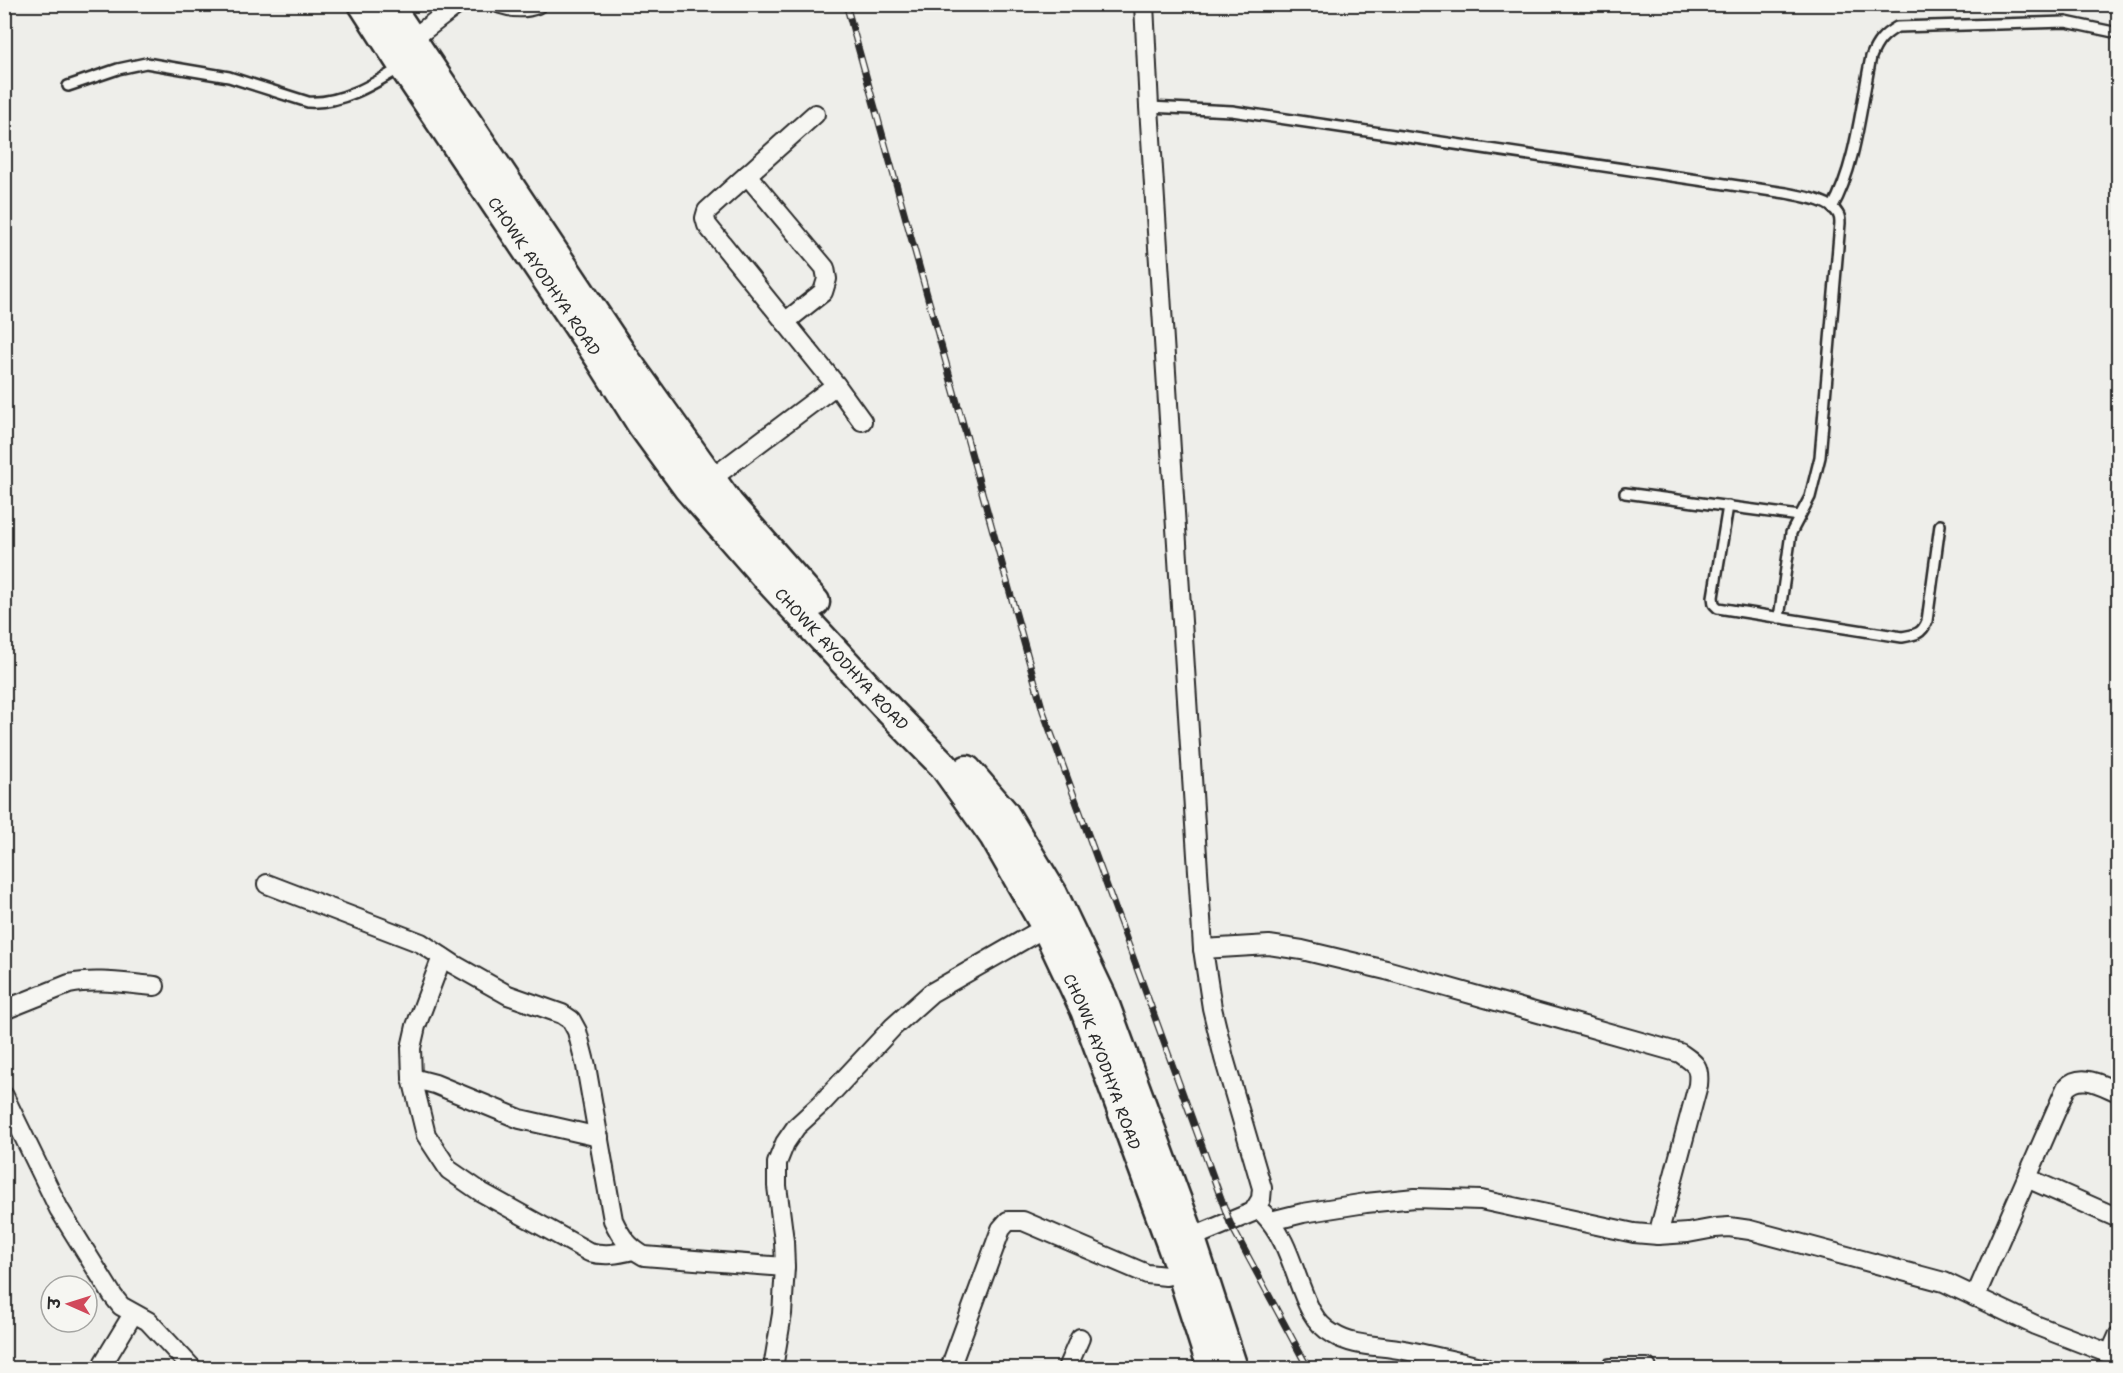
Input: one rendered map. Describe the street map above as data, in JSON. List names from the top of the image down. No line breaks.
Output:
{"streets":{"main road":["CHOWK AYODHYA ROAD"]},"north":"left"}
